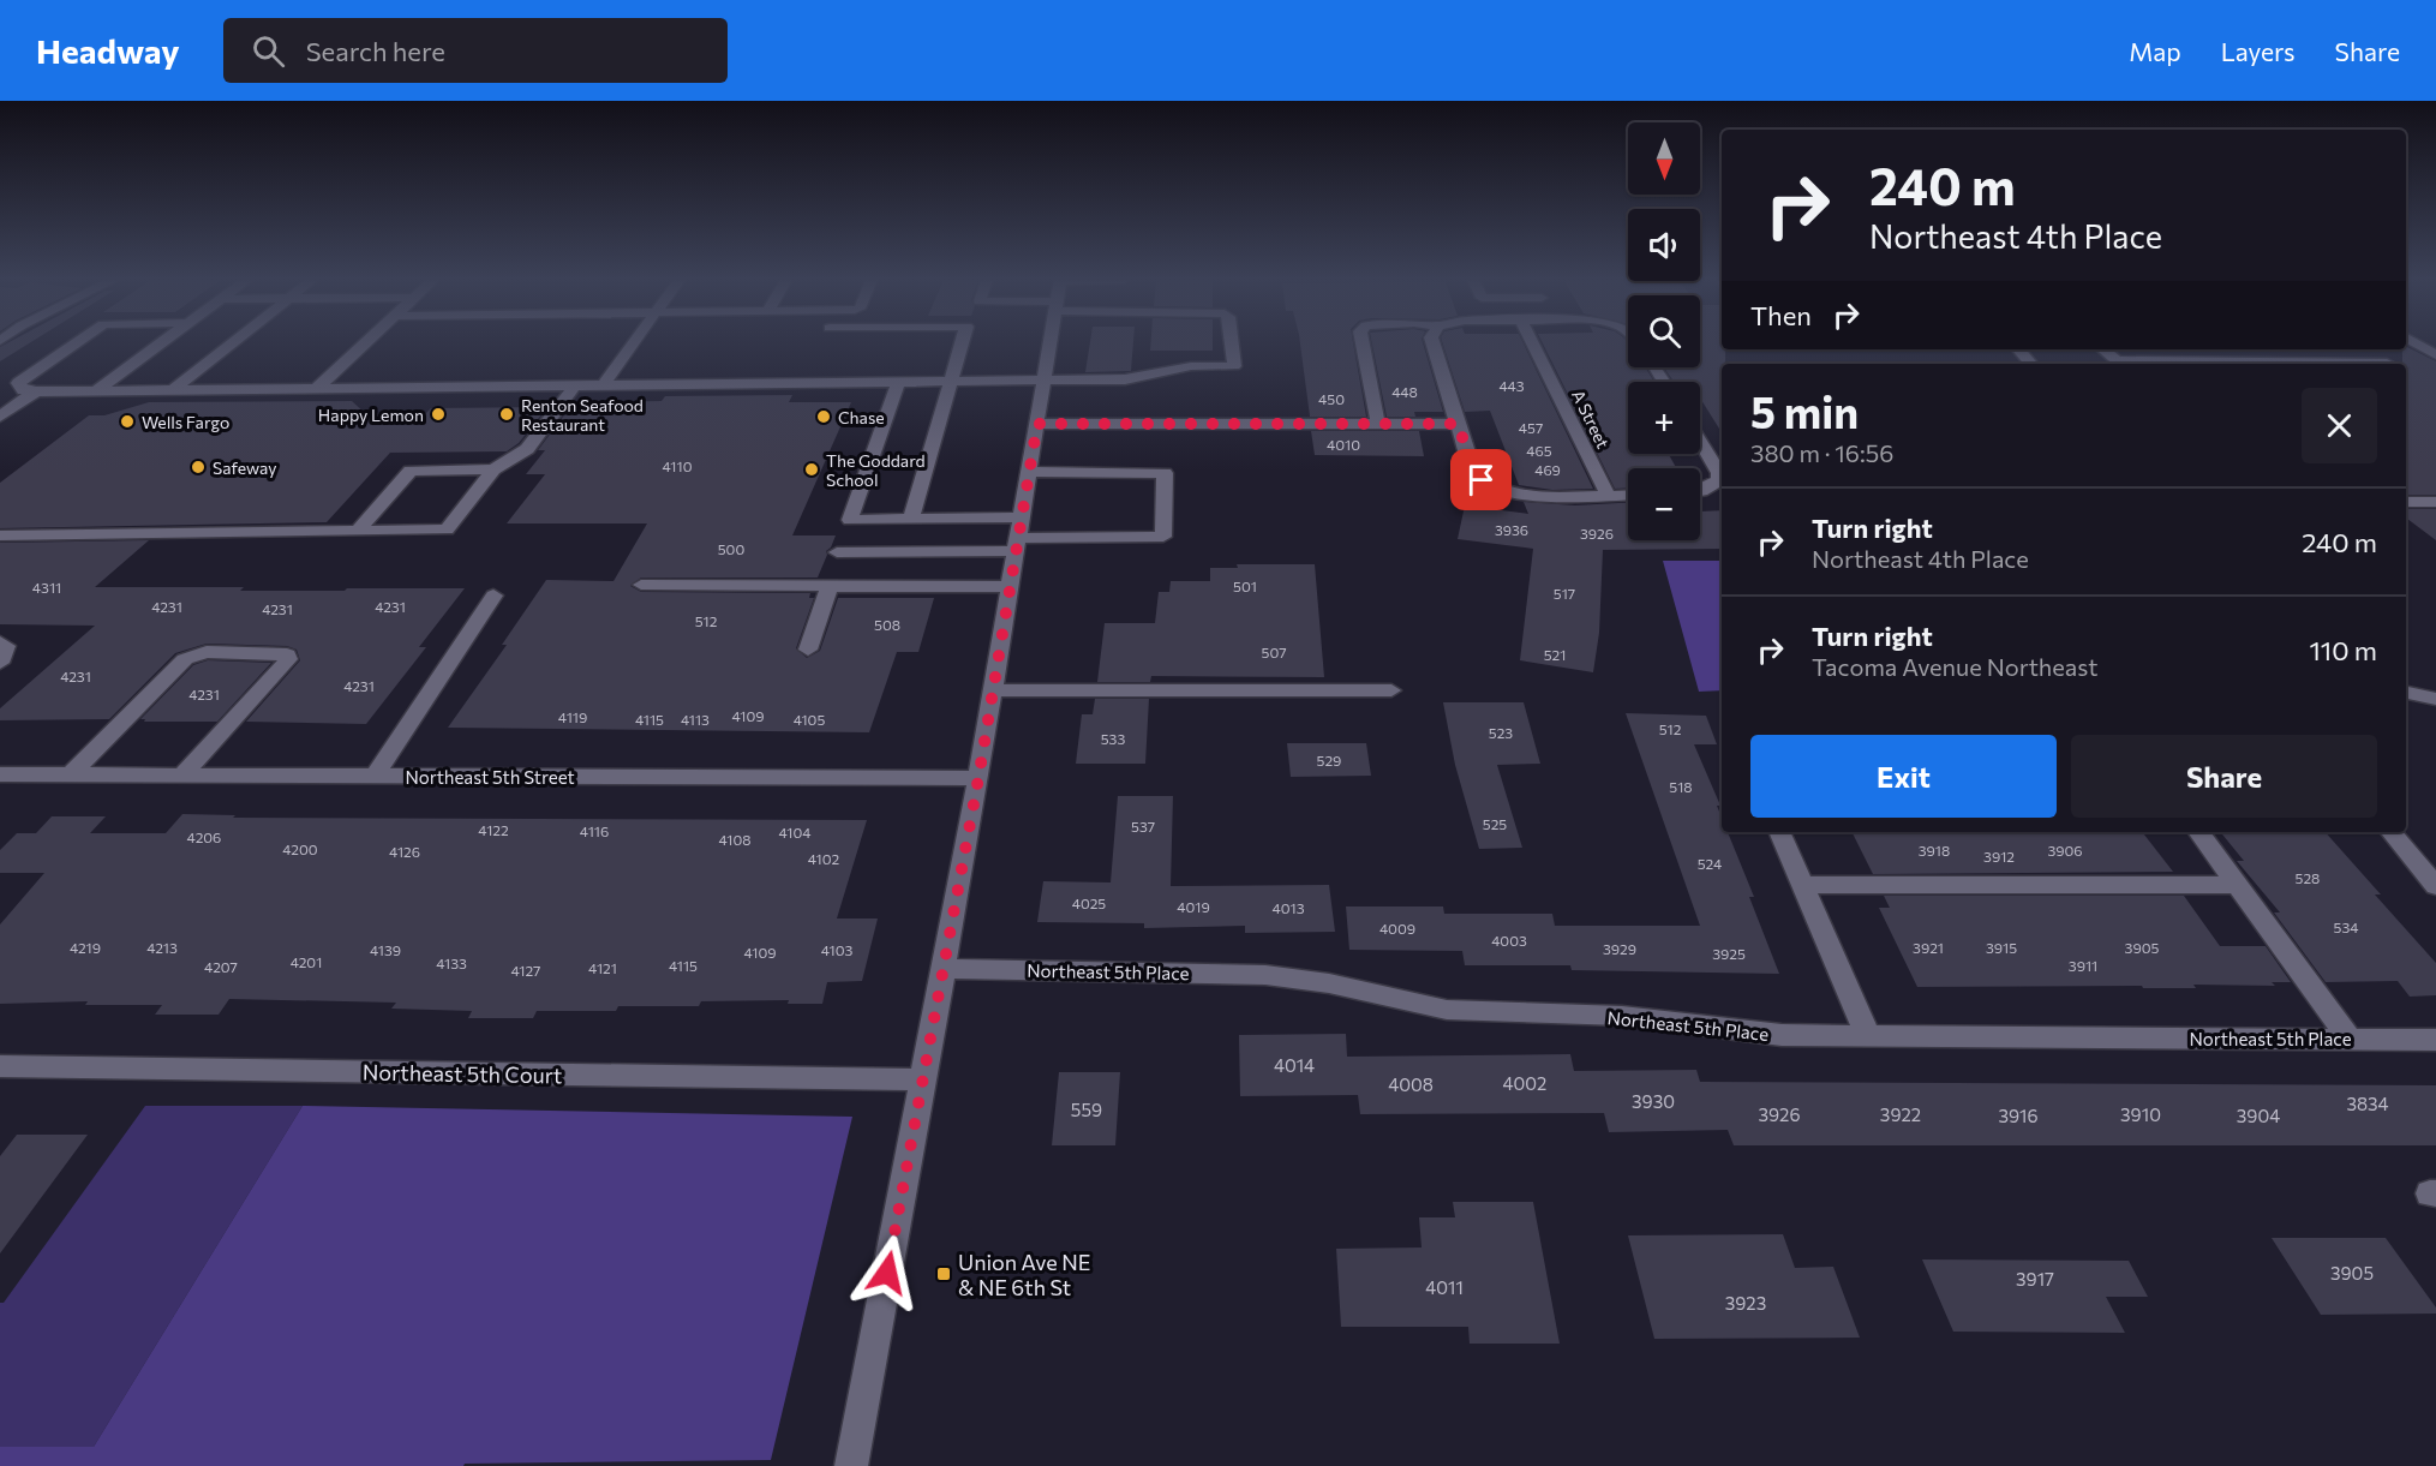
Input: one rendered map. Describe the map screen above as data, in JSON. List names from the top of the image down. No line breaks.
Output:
{"streets":{"street":["A Street","Northeast 5th Street","Northeast 5th Place","Northeast 5th Court"]},"places":{"other":["Happy Lemon","Renton Seafood Restaurant","Chase","Wells Fargo","Safeway","The Goddard School"],"transit":["Union Ave NE & NE 6th St"]},"house_numbers":["443","448","450","457","4010","465","4110","469","3936","3926","500","501","4311","517","4231","4231","4231","512","508","507","521","4231","4231","4231","4109","4119","4115","4113","4105","512","523","533","529","518","525","537","4122","4116","4104","4206","4108","4200","3918","3906","4126","3912","4102","524","528","4025","4019","4013","534","4009","4003","4219","4213","3921","3915","3905","3929","4139","4103","4109","3925","4201","4133","4115","3911","4207","4121","4127","4014","4002","4008","3930","3834","559","3926","3922","3910","3916","3904","3905","3917","4011","3923"],"north":"bottom","page":{"header":"Headway","search":"Search here","nav":["Map","Layers","Share"],"map_buttons":["+","−"],"turn":["240 m","Northeast 4th Place"],"then":"Then","heading":["5 min","380 m · 16:56"],"list":[{"name":"Turn right","note":"Northeast 4th Place","value":"240 m"},{"name":"Turn right","note":"Tacoma Avenue Northeast","value":"110 m"}],"buttons":["Exit","Share"]}}
